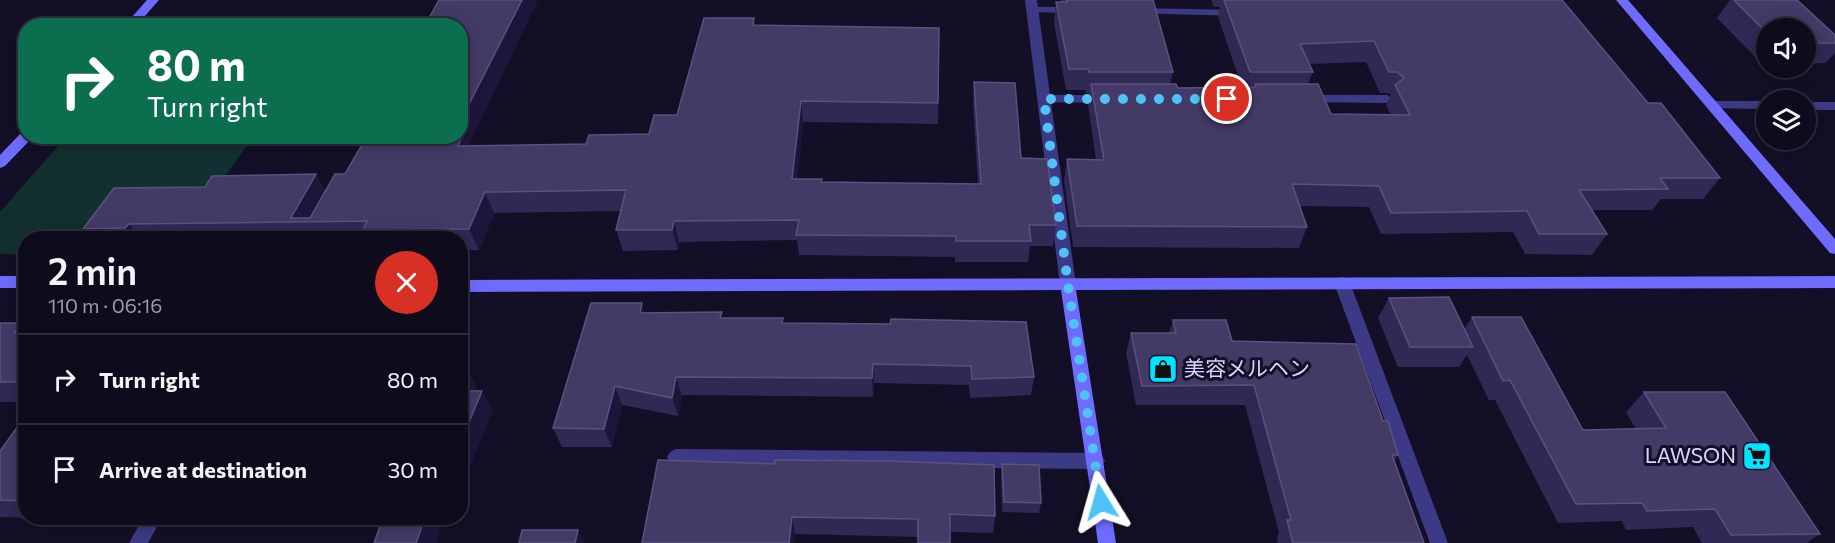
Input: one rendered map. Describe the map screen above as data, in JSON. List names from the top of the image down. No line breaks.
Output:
{"places":{"shop":["美容メルヘン"],"supermarket":["LAWSON"]},"page":{"turn":["80 m","Turn right"],"heading":["2 min","110 m · 06:16"],"list":[{"name":"Turn right","value":"80 m"},{"name":"Arrive at destination","value":"30 m"}]}}
